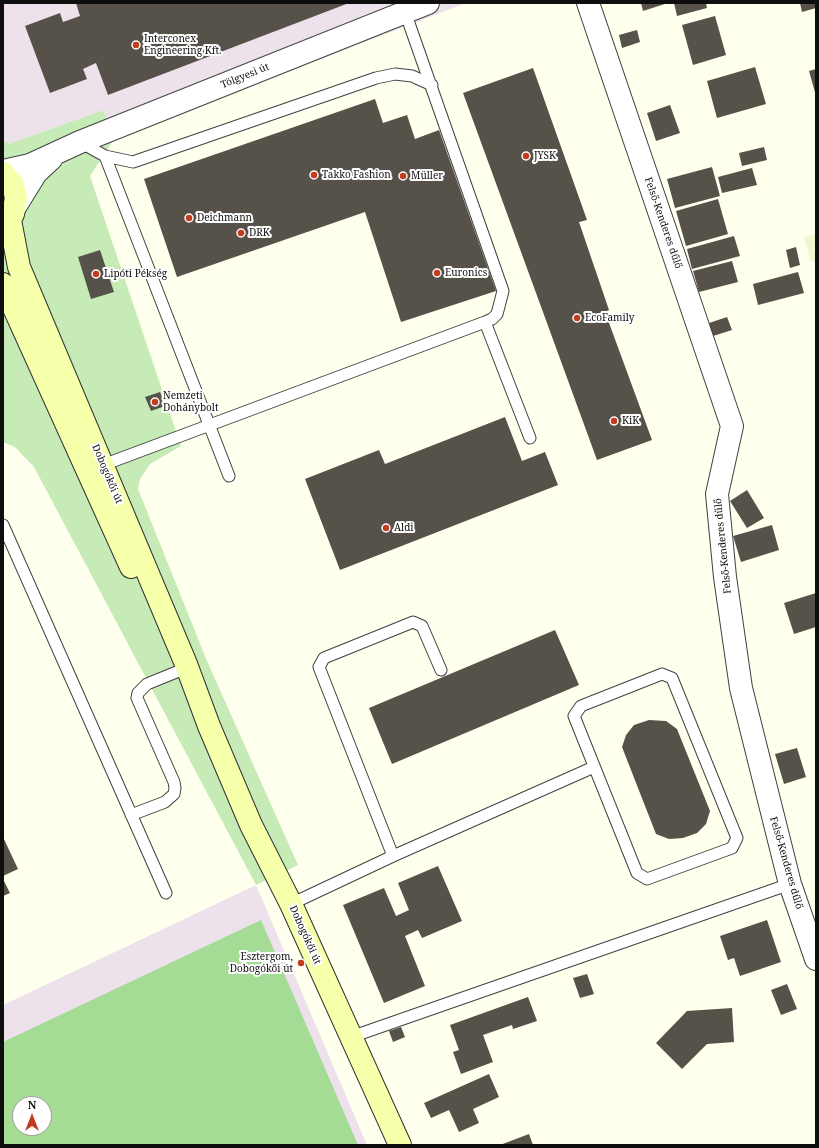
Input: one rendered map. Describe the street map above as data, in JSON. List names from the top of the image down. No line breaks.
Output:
{"streets":{"main road":["Dobogókői út"],"street":["Tölgyesi út","Felső-Kenderes dűlő"]},"crossings":[["Tölgyesi út","Dobogókői út"]],"places":["Interconex Engineering Kft.","JYSK","Takko Fashion","Müller","Deichmann","DRK","Euronics","Lipóti Pékség","EcoFamily","Nemzeti Dohánybolt","KiK","Aldi","Esztergom, Dobogókői út"],"north":"top"}
